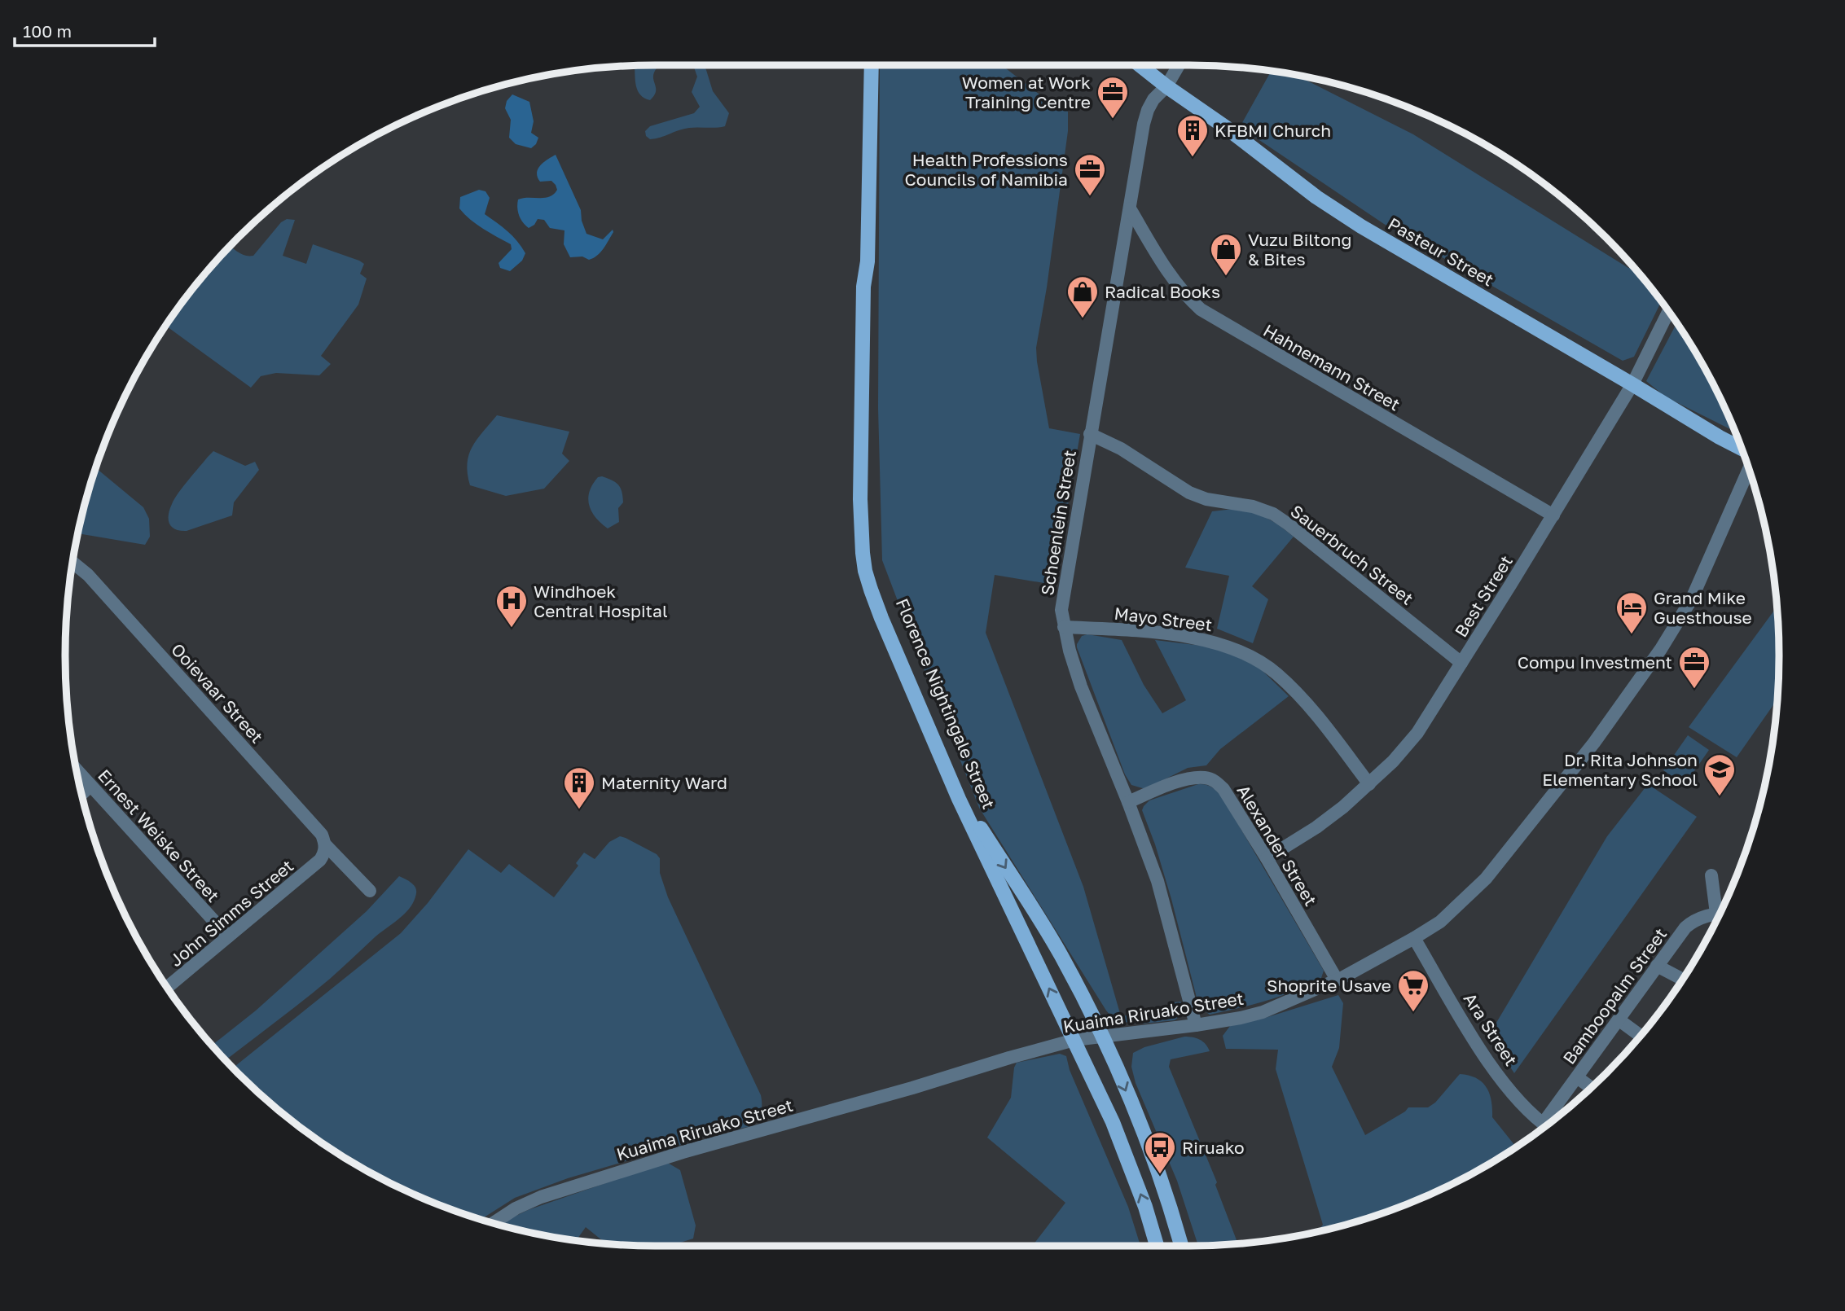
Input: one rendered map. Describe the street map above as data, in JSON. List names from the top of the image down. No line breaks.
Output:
{"streets":{"main road":["Pasteur Street","Florence Nightingale Street"],"street":["Hahnemann Street","Schoenlein Street","Sauerbruch Street","Best Street","Mayo Street","Ooievaar Street","Ernest Weiske Street","Alexander Street","John Simms Street","Bamboopalm Street","Kuaima Riruako Street","Ara Street"]},"crossings":[["Pasteur Street","Schoenlein Street"],["Pasteur Street","Best Street"],["Hahnemann Street","Schoenlein Street"],["Hahnemann Street","Best Street"],["Schoenlein Street","Sauerbruch Street"],["Schoenlein Street","Mayo Street"],["Schoenlein Street","Alexander Street"],["Schoenlein Street","Kuaima Riruako Street"],["Sauerbruch Street","Best Street"],["Best Street","Mayo Street"],["Best Street","Alexander Street"],["Ooievaar Street","John Simms Street"],["Florence Nightingale Street","Kuaima Riruako Street"],["Ernest Weiske Street","John Simms Street"],["Alexander Street","Kuaima Riruako Street"],["Kuaima Riruako Street","Ara Street"]],"places":{"office":["Women at Work Training Centre","Health Professions Councils of Namibia","Compu Investment"],"building":["KFBMI Church","Maternity Ward"],"shop":["Vuzu Biltong & Bites","Radical Books"],"hospital":["Windhoek Central Hospital"],"hotel":["Grand Mike Guesthouse"],"school or university":["Dr. Rita Johnson Elementary School"],"supermarket":["Shoprite Usave"],"bus stop":["Riruako"]},"scale_bar":"100 m"}
